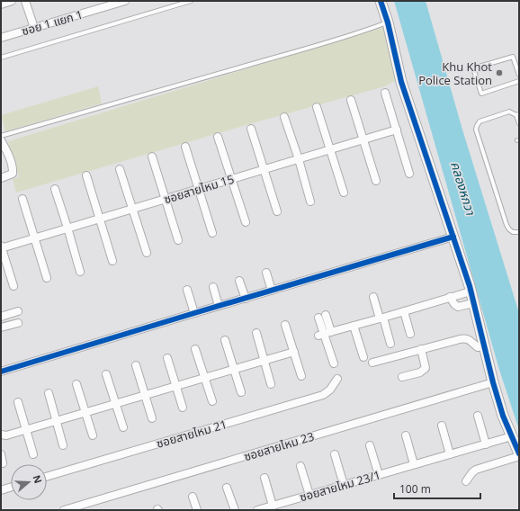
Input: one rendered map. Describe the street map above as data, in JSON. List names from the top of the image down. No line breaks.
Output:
{"streets":{"street":["ซอย 1 แยก 1","ซอยสายไหม 15","ซอยสายไหม 21","ซอยสายไหม 23","ซอยสายไหม 23/1"]},"water":["คลองหกวา"],"places":["Khu Khot Police Station"],"scale_bar":"100 m","north":"right"}
